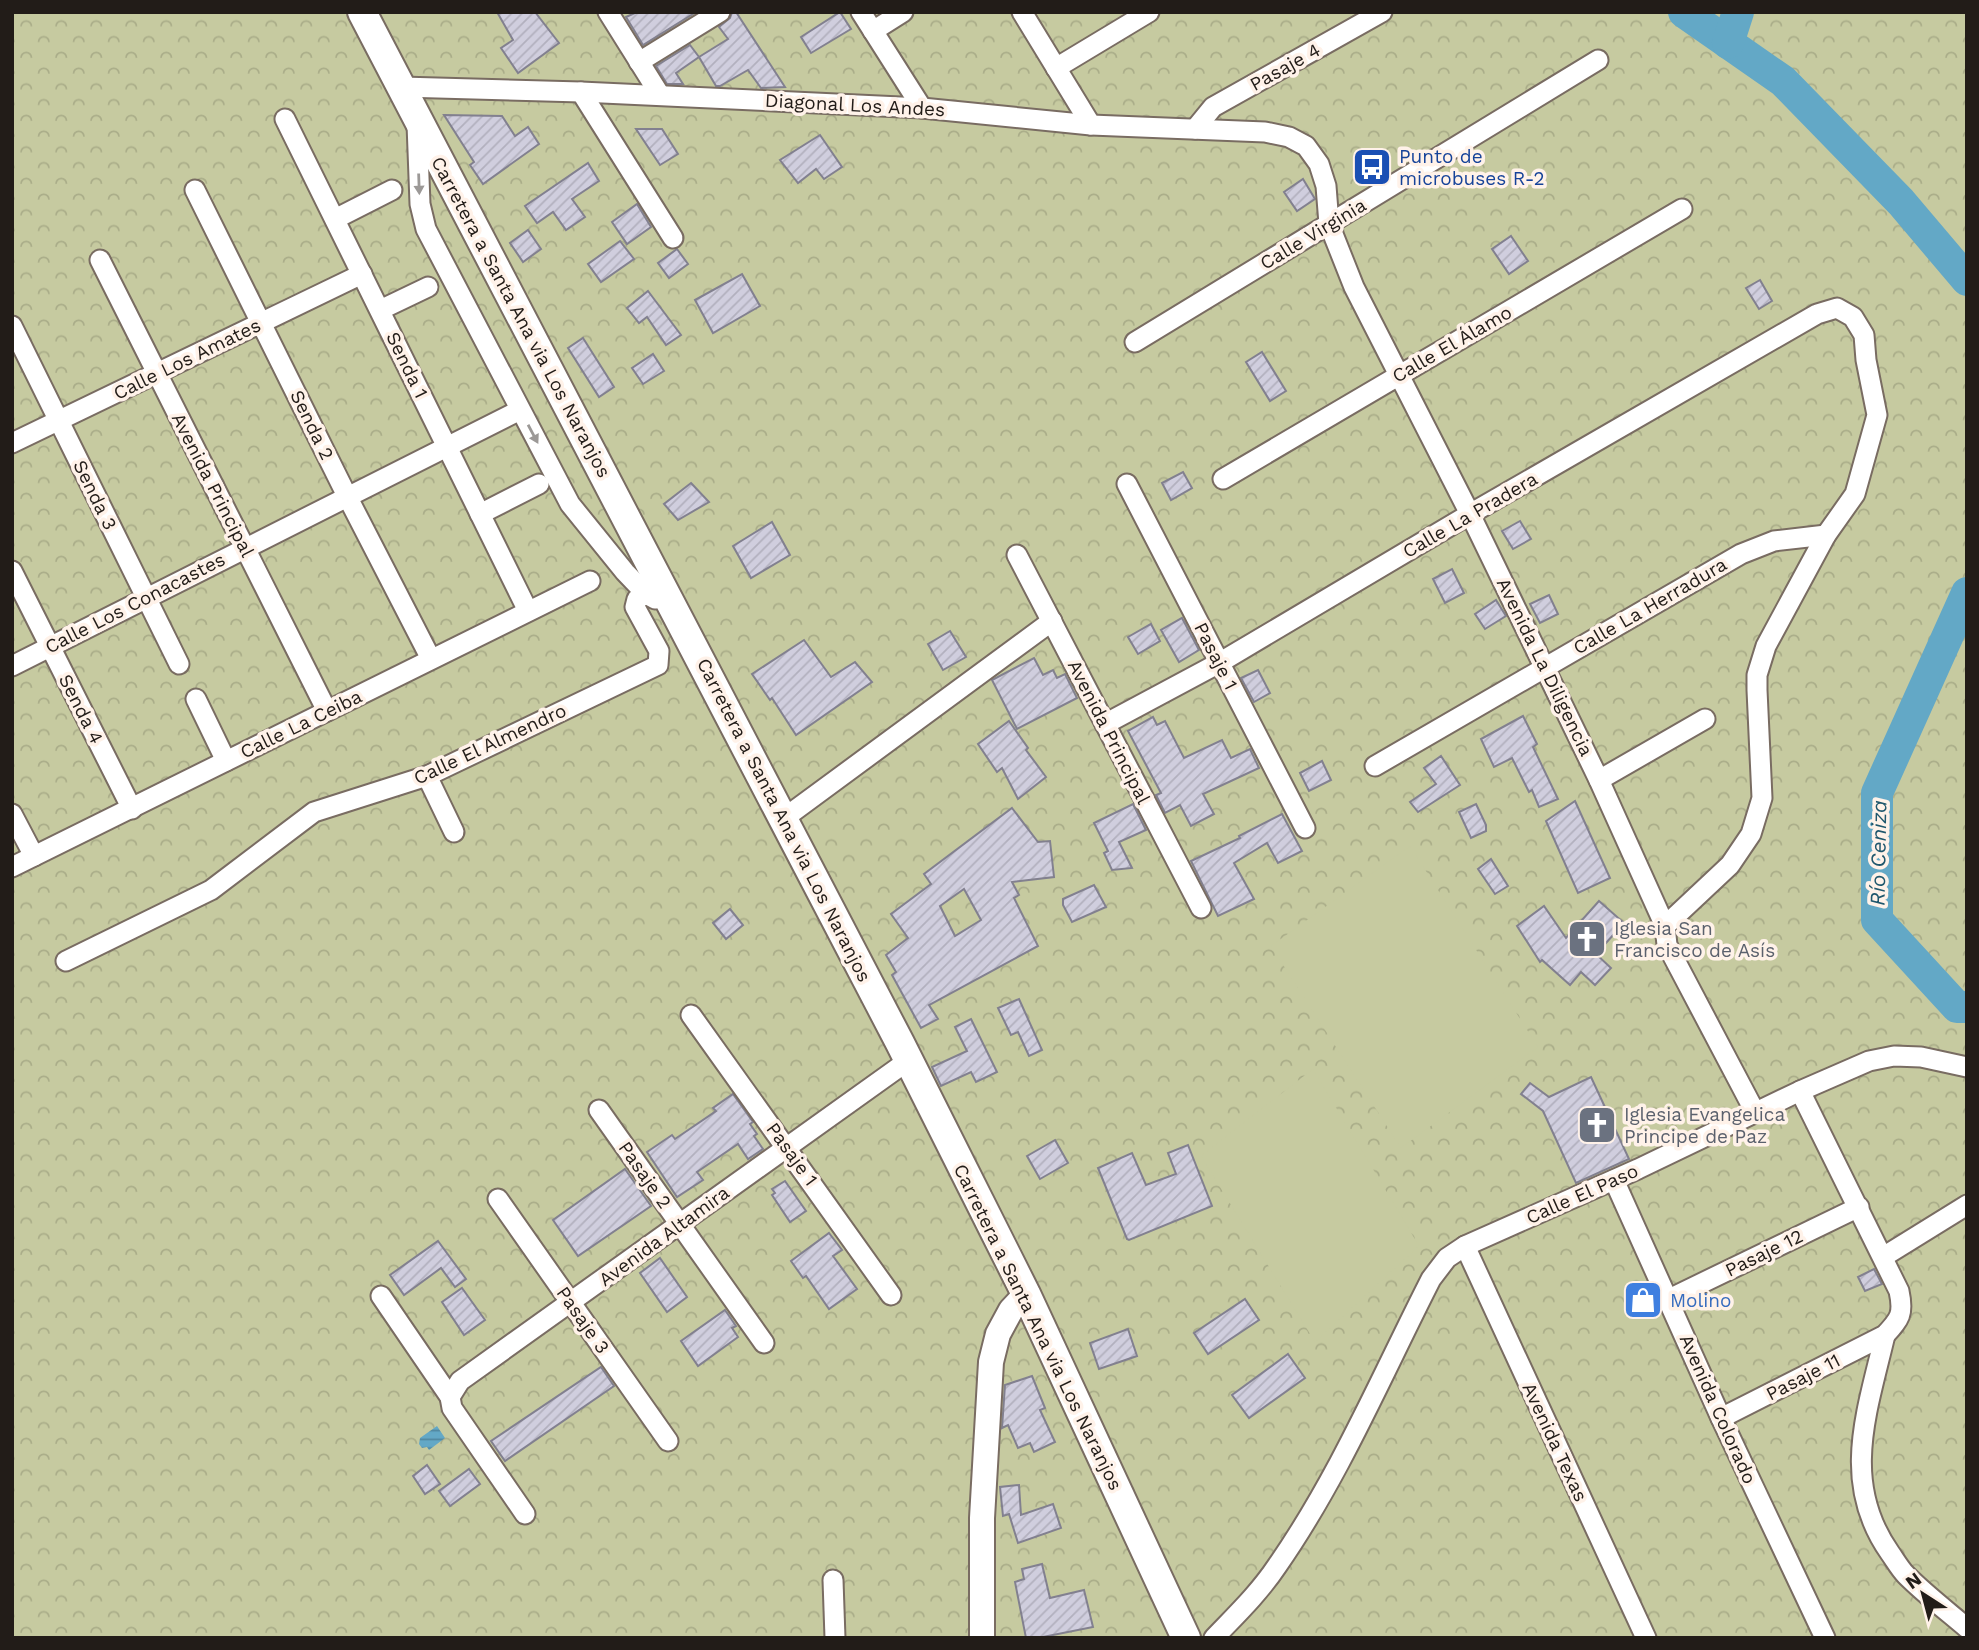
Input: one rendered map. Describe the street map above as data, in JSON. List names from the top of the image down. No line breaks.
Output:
{"streets":{"main road":["Carretera a Santa Ana via Los Naranjos"],"street":["Pasaje 4","Diagonal Los Andes","Calle Virginia","Calle El Álamo","Calle Los Amates","Senda 1","Senda 2","Avenida Principal","Senda 3","Calle La Pradera","Calle Los Conacastes","Calle La Herradura","Pasaje 1","Avenida La Diligencia","Senda 4","Calle La Ceiba","Calle El Almendro","Pasaje 2","Calle El Paso","Avenida Altamira","Pasaje 12","Pasaje 3","Pasaje 11","Avenida Colorado","Avenida Texas"]},"crossings":[["Pasaje 4","Diagonal Los Andes"],["Diagonal Los Andes","Carretera a Santa Ana via Los Naranjos"],["Diagonal Los Andes","Avenida La Diligencia"],["Calle Virginia","Avenida La Diligencia"],["Carretera a Santa Ana via Los Naranjos","Avenida Altamira"],["Calle El Álamo","Avenida La Diligencia"],["Calle Los Amates","Senda 1"],["Calle Los Amates","Senda 2"],["Calle Los Amates","Avenida Principal"],["Calle Los Amates","Senda 3"],["Senda 1","Calle Los Conacastes"],["Senda 1","Calle La Ceiba"],["Senda 2","Calle Los Conacastes"],["Senda 2","Calle La Ceiba"],["Avenida Principal","Calle La Pradera"],["Avenida Principal","Calle Los Conacastes"],["Avenida Principal","Calle La Ceiba"],["Senda 3","Calle Los Conacastes"],["Calle La Pradera","Calle La Herradura"],["Calle La Pradera","Pasaje 1"],["Calle La Pradera","Avenida La Diligencia"],["Calle Los Conacastes","Senda 4"],["Calle La Herradura","Avenida La Diligencia"],["Pasaje 1","Avenida Altamira"],["Avenida La Diligencia","Calle El Paso"],["Senda 4","Calle La Ceiba"],["Pasaje 2","Avenida Altamira"],["Calle El Paso","Avenida Colorado"],["Calle El Paso","Avenida Texas"],["Avenida Altamira","Pasaje 3"],["Pasaje 12","Avenida Colorado"],["Pasaje 11","Avenida Colorado"]],"water":["Río Ceniza"],"places":{"bus stop":["Punto de microbuses R-2"],"church":["Iglesia San Francisco de Asís","Iglesia Evangelica Principe de Paz"],"shop":["Molino"]},"north":"top left"}
